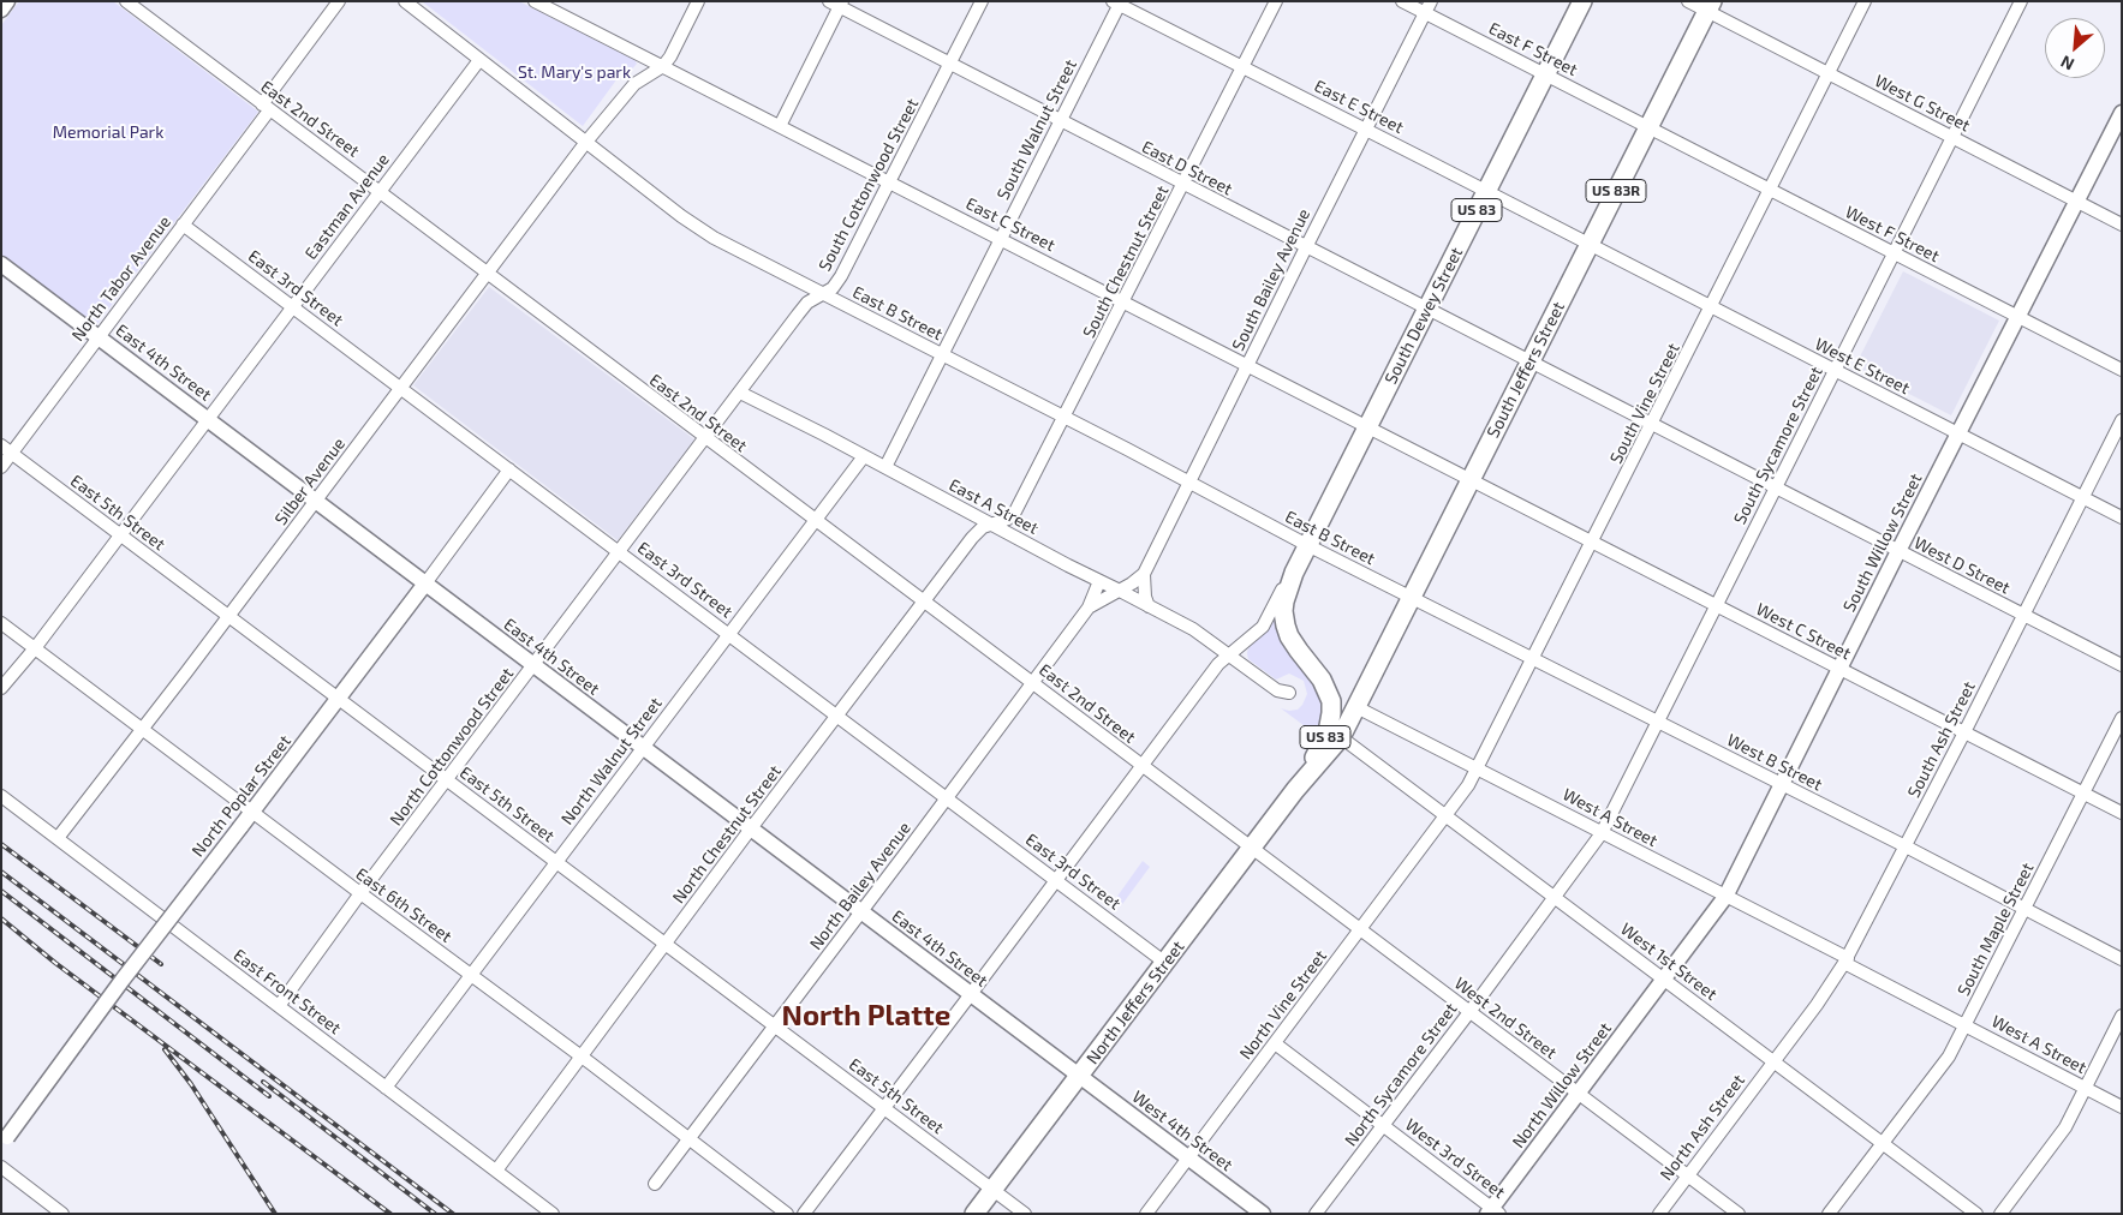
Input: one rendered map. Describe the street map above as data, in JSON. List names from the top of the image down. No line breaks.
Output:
{"streets":{"highway":["US 83R","US 83","South Dewey Street","South Jeffers Street","North Jeffers Street"],"main road":["East 4th Street","South Willow Street","North Poplar Street","North Willow Street","West 4th Street"],"street":["East F Street","West G Street","East E Street","East 2nd Street","South Walnut Street","East D Street","South Cottonwood Street","Eastman Avenue","East C Street","West F Street","South Chestnut Street","North Tabor Avenue","South Bailey Avenue","East 3rd Street","East B Street","West E Street","South Vine Street","South Sycamore Street","Silber Avenue","East A Street","East 5th Street","West D Street","West C Street","South Ash Street","North Cottonwood Street","North Walnut Street","West B Street","West A Street","North Chestnut Street","North Bailey Avenue","East 6th Street","South Maple Street","West 1st Street","East Front Street","North Vine Street","West 2nd Street","North Sycamore Street","North Ash Street","West 3rd Street"]},"crossings":[["East F Street","West F Street"],["East F Street","South Bailey Avenue"],["East F Street","South Dewey Street"],["East F Street","South Jeffers Street"],["West G Street","South Jeffers Street"],["West G Street","South Vine Street"],["West G Street","South Sycamore Street"],["West G Street","South Willow Street"],["East E Street","South Walnut Street"],["East E Street","South Chestnut Street"],["East E Street","South Bailey Avenue"],["East E Street","South Dewey Street"],["East E Street","West E Street"],["East E Street","South Jeffers Street"],["East 2nd Street","Eastman Avenue"],["East 2nd Street","North Tabor Avenue"],["East 2nd Street","South Dewey Street"],["East 2nd Street","Silber Avenue"],["East 2nd Street","North Cottonwood Street"],["East 2nd Street","North Walnut Street"],["East 2nd Street","North Chestnut Street"],["East 2nd Street","North Bailey Avenue"],["East 2nd Street","North Jeffers Street"],["East 2nd Street","West 2nd Street"],["South Walnut Street","East D Street"],["South Walnut Street","East C Street"],["South Walnut Street","East B Street"],["South Walnut Street","East A Street"],["East D Street","South Cottonwood Street"],["East D Street","South Chestnut Street"],["East D Street","South Bailey Avenue"],["East D Street","South Dewey Street"],["East D Street","South Jeffers Street"],["East D Street","West D Street"],["South Cottonwood Street","East C Street"],["South Cottonwood Street","East B Street"],["South Cottonwood Street","East A Street"],["South Cottonwood Street","North Cottonwood Street"],["Eastman Avenue","East 3rd Street"],["Eastman Avenue","East B Street"],["Eastman Avenue","East 4th Street"],["Eastman Avenue","East 5th Street"],["Eastman Avenue","East 6th Street"],["East C Street","South Chestnut Street"],["East C Street","South Bailey Avenue"],["East C Street","South Dewey Street"],["East C Street","South Jeffers Street"],["East C Street","Silber Avenue"],["East C Street","West C Street"],["West F Street","South Jeffers Street"],["West F Street","South Vine Street"],["West F Street","South Sycamore Street"],["West F Street","South Willow Street"],["South Chestnut Street","East B Street"],["South Chestnut Street","East A Street"],["South Chestnut Street","North Chestnut Street"],["North Tabor Avenue","East 3rd Street"],["North Tabor Avenue","East 4th Street"],["North Tabor Avenue","East 5th Street"],["South Bailey Avenue","East B Street"],["South Bailey Avenue","East A Street"],["South Bailey Avenue","North Bailey Avenue"],["East 3rd Street","South Dewey Street"],["East 3rd Street","Silber Avenue"],["East 3rd Street","North Cottonwood Street"],["East 3rd Street","North Walnut Street"],["East 3rd Street","North Poplar Street"],["East 3rd Street","North Chestnut Street"],["East 3rd Street","North Bailey Avenue"],["East 3rd Street","North Jeffers Street"],["East B Street","South Dewey Street"],["East B Street","South Jeffers Street"],["East B Street","Silber Avenue"],["East B Street","West B Street"],["South Dewey Street","East 4th Street"],["South Dewey Street","East A Street"],["South Dewey Street","East 5th Street"],["South Dewey Street","North Jeffers Street"],["East 4th Street","Silber Avenue"],["East 4th Street","North Cottonwood Street"],["East 4th Street","North Walnut Street"],["East 4th Street","North Poplar Street"],["East 4th Street","North Chestnut Street"],["East 4th Street","North Bailey Avenue"],["East 4th Street","North Jeffers Street"],["East 4th Street","West 4th Street"],["West E Street","South Jeffers Street"],["West E Street","South Vine Street"],["West E Street","South Sycamore Street"],["West E Street","South Willow Street"],["West E Street","South Ash Street"],["South Jeffers Street","West D Street"],["South Jeffers Street","West C Street"],["South Jeffers Street","West B Street"],["South Jeffers Street","West A Street"],["South Jeffers Street","West 1st Street"],["South Jeffers Street","North Jeffers Street"],["South Vine Street","West D Street"],["South Vine Street","West C Street"],["South Vine Street","West B Street"],["South Vine Street","West A Street"],["South Vine Street","West 1st Street"],["South Vine Street","North Vine Street"],["South Sycamore Street","West D Street"],["South Sycamore Street","West C Street"],["South Sycamore Street","West B Street"],["South Sycamore Street","West A Street"],["South Sycamore Street","West 1st Street"],["South Sycamore Street","North Sycamore Street"],["Silber Avenue","East 5th Street"],["Silber Avenue","East 6th Street"],["Silber Avenue","East Front Street"],["East A Street","North Cottonwood Street"],["East A Street","North Walnut Street"],["East A Street","North Chestnut Street"],["East A Street","North Bailey Avenue"],["East 5th Street","North Cottonwood Street"],["East 5th Street","North Walnut Street"],["East 5th Street","North Poplar Street"],["East 5th Street","North Chestnut Street"],["East 5th Street","North Bailey Avenue"],["East 5th Street","North Jeffers Street"],["South Willow Street","West D Street"],["South Willow Street","West C Street"],["South Willow Street","West B Street"],["South Willow Street","West A Street"],["South Willow Street","West 1st Street"],["South Willow Street","North Willow Street"],["West D Street","South Ash Street"],["West C Street","South Ash Street"],["West C Street","South Maple Street"],["South Ash Street","West B Street"],["South Ash Street","West A Street"],["South Ash Street","West 1st Street"],["South Ash Street","North Ash Street"],["North Cottonwood Street","East 6th Street"],["North Cottonwood Street","East Front Street"],["North Walnut Street","East 6th Street"],["North Walnut Street","East Front Street"],["West B Street","South Maple Street"],["North Poplar Street","East 6th Street"],["West A Street","South Maple Street"],["North Chestnut Street","East 6th Street"],["North Chestnut Street","East Front Street"],["North Bailey Avenue","East 6th Street"],["South Maple Street","West 1st Street"],["West 1st Street","North Jeffers Street"],["West 1st Street","North Vine Street"],["West 1st Street","North Sycamore Street"],["West 1st Street","North Willow Street"],["West 1st Street","North Ash Street"],["North Jeffers Street","West 2nd Street"],["North Jeffers Street","West 4th Street"],["North Vine Street","West 2nd Street"],["North Vine Street","West 4th Street"],["North Vine Street","West 3rd Street"],["West 2nd Street","North Sycamore Street"],["West 2nd Street","North Willow Street"],["West 2nd Street","North Ash Street"],["North Sycamore Street","West 3rd Street"],["North Willow Street","West 3rd Street"]],"districts":["North Platte"],"parks":["St. Mary's park","Memorial Park"],"north":"bottom left"}
